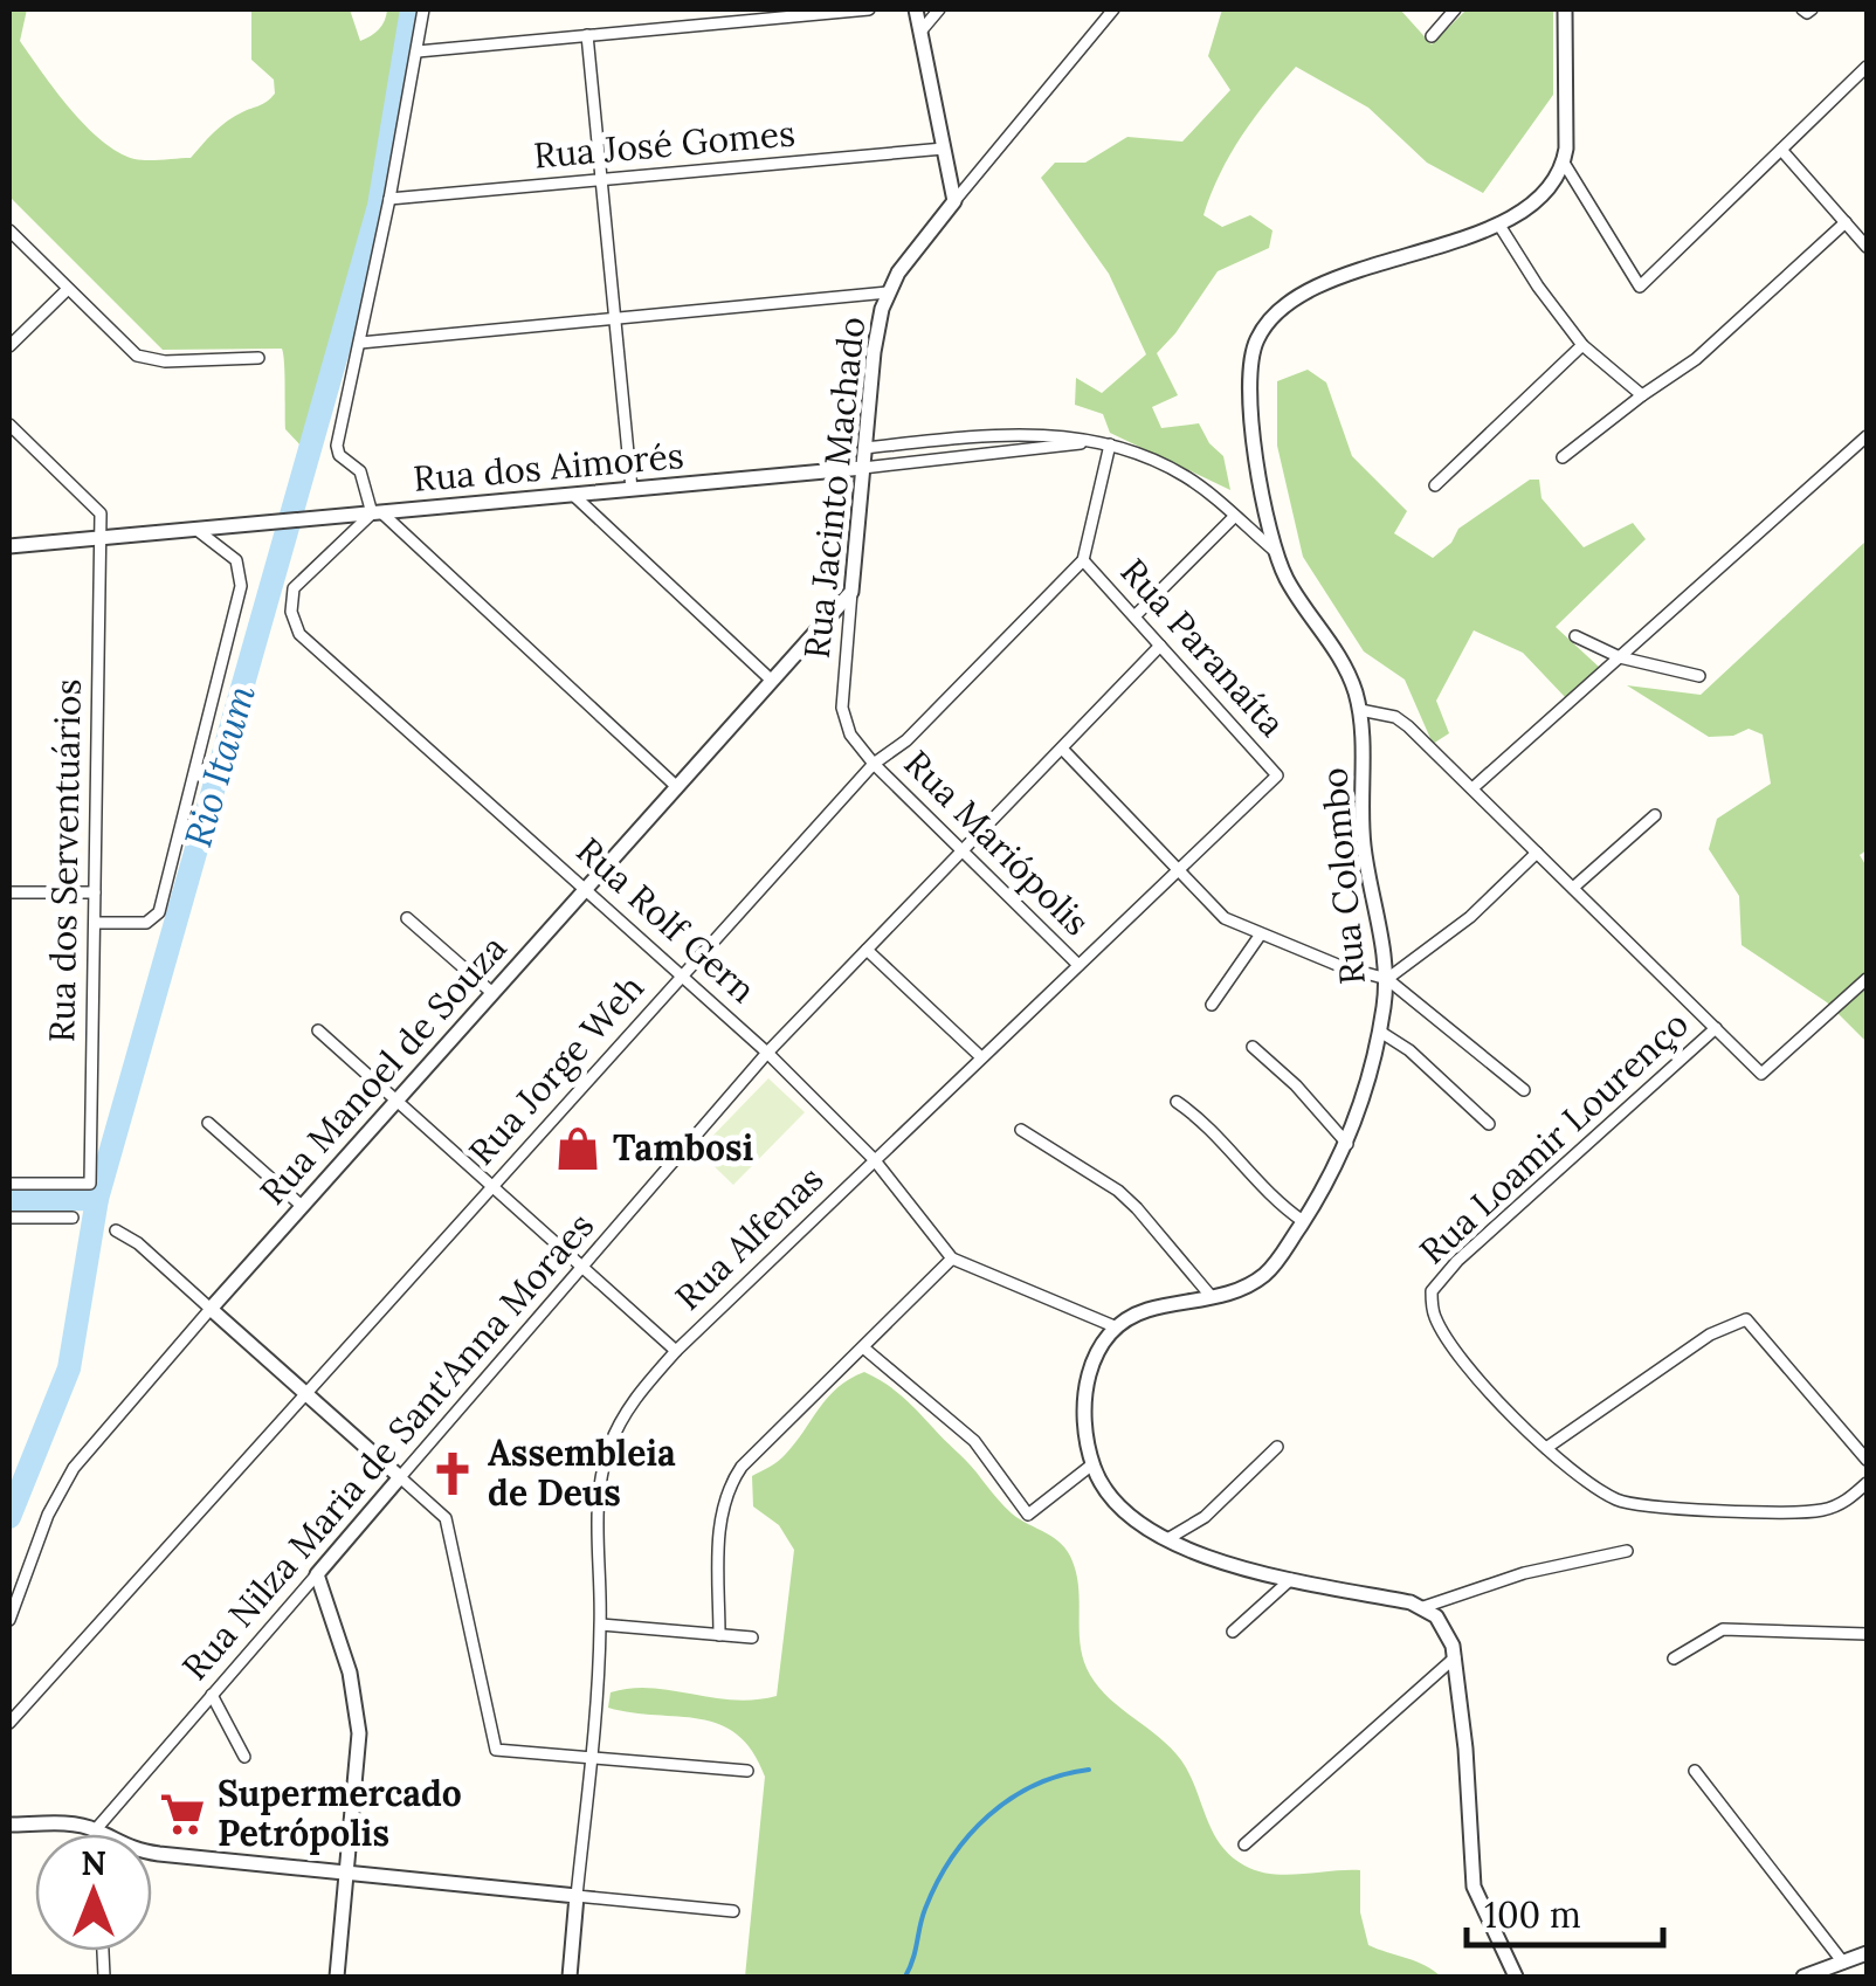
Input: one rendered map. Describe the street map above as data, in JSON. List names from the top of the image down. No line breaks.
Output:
{"streets":{"street":["Rua José Gomes","Rua dos Aimorés","Rua Jacinto Machado","Rua Paranaíta","Rua Mariópolis","Rua dos Serventuários","Rua Colombo","Rua Rolf Gern","Rua Manoel de Souza","Rua Jorge Weh","Rua Loamir Lourenço","Rua Alfenas","Rua Nilza Maria de Sant'Anna Moraes"]},"crossings":[["Rua dos Aimorés","Rua Jacinto Machado"],["Rua dos Aimorés","Rua dos Serventuários"],["Rua dos Aimorés","Rua Colombo"],["Rua dos Aimorés","Rua Rolf Gern"],["Rua Jacinto Machado","Rua Mariópolis"],["Rua Jacinto Machado","Rua Manoel de Souza"],["Rua Jacinto Machado","Rua Jorge Weh"],["Rua Paranaíta","Rua Jorge Weh"],["Rua Paranaíta","Rua Alfenas"],["Rua Paranaíta","Rua Nilza Maria de Sant'Anna Moraes"],["Rua Mariópolis","Rua Jorge Weh"],["Rua Mariópolis","Rua Alfenas"],["Rua Mariópolis","Rua Nilza Maria de Sant'Anna Moraes"],["Rua Colombo","Rua Rolf Gern"],["Rua Rolf Gern","Rua Manoel de Souza"],["Rua Rolf Gern","Rua Jorge Weh"],["Rua Rolf Gern","Rua Alfenas"],["Rua Rolf Gern","Rua Nilza Maria de Sant'Anna Moraes"]],"water":["Rio Itaum"],"places":{"shop":["Tambosi"],"church":["Assembleia de Deus"],"supermarket":["Supermercado Petrópolis"]},"scale_bar":"100 m","north":"top"}
